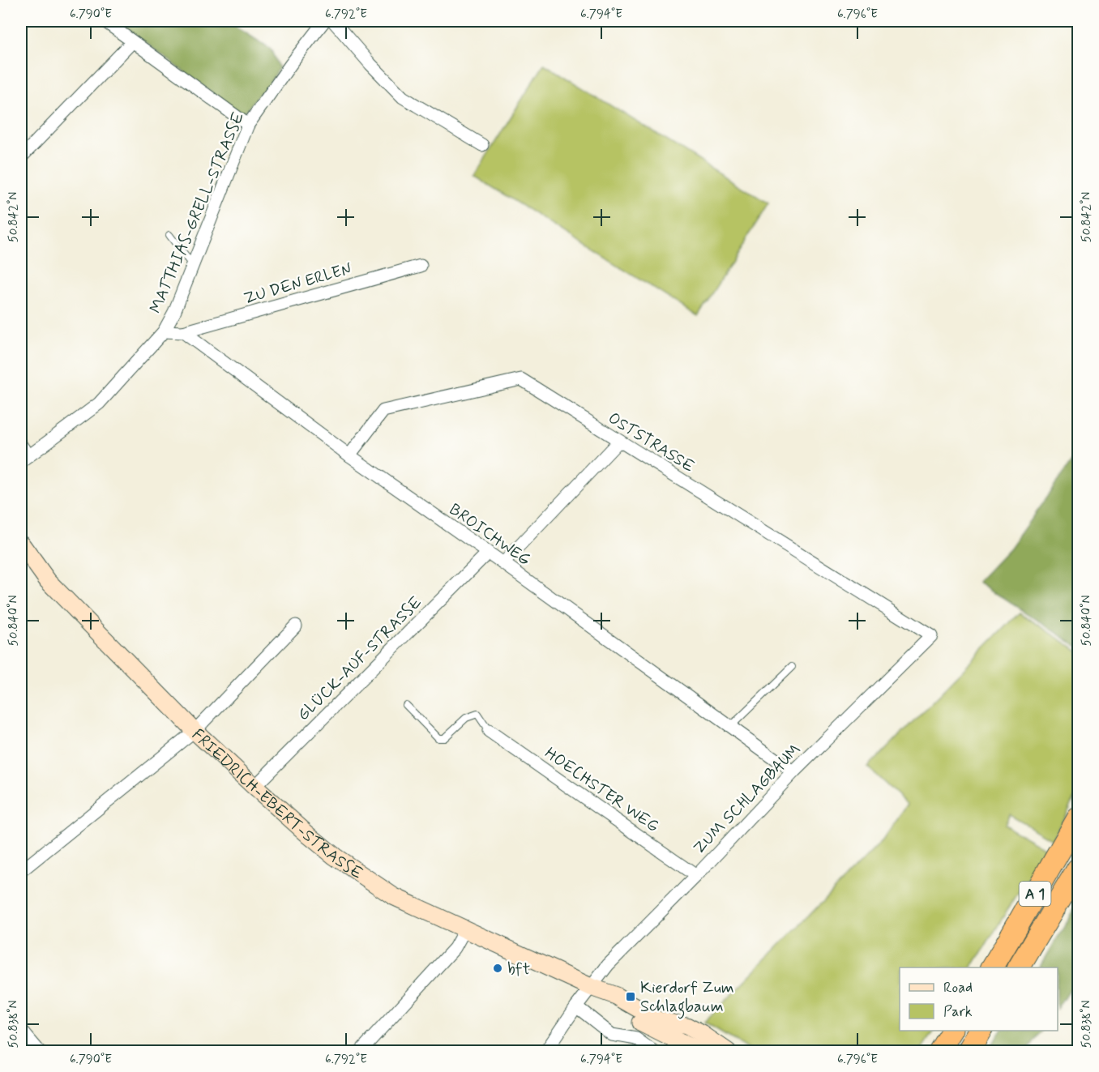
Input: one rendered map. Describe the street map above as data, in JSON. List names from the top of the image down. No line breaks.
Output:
{"streets":{"highway":["A 1"],"main road":["FRIEDRICH-EBERT-STRASSE"],"street":["MATTHIAS-GRELL-STRASSE","ZU DEN ERLEN","OSTSTRASSE","BROICHWEG","GLÜCK-AUF-STRASSE","HOECHSTER WEG","ZUM SCHLAGBAUM"]},"crossings":[["ZU DEN ERLEN","BROICHWEG"],["OSTSTRASSE","BROICHWEG"],["OSTSTRASSE","ZUM SCHLAGBAUM"],["BROICHWEG","GLÜCK-AUF-STRASSE"],["BROICHWEG","ZUM SCHLAGBAUM"],["GLÜCK-AUF-STRASSE","FRIEDRICH-EBERT-STRASSE"],["HOECHSTER WEG","ZUM SCHLAGBAUM"],["ZUM SCHLAGBAUM","FRIEDRICH-EBERT-STRASSE"]],"places":{"other":["bft"],"transit":["Kierdorf Zum Schlagbaum"]},"legend":["Road","Park"],"coordinates":["6.790°E","6.792°E","6.794°E","6.796°E","50.842°N","50.840°N","50.838°N"]}
